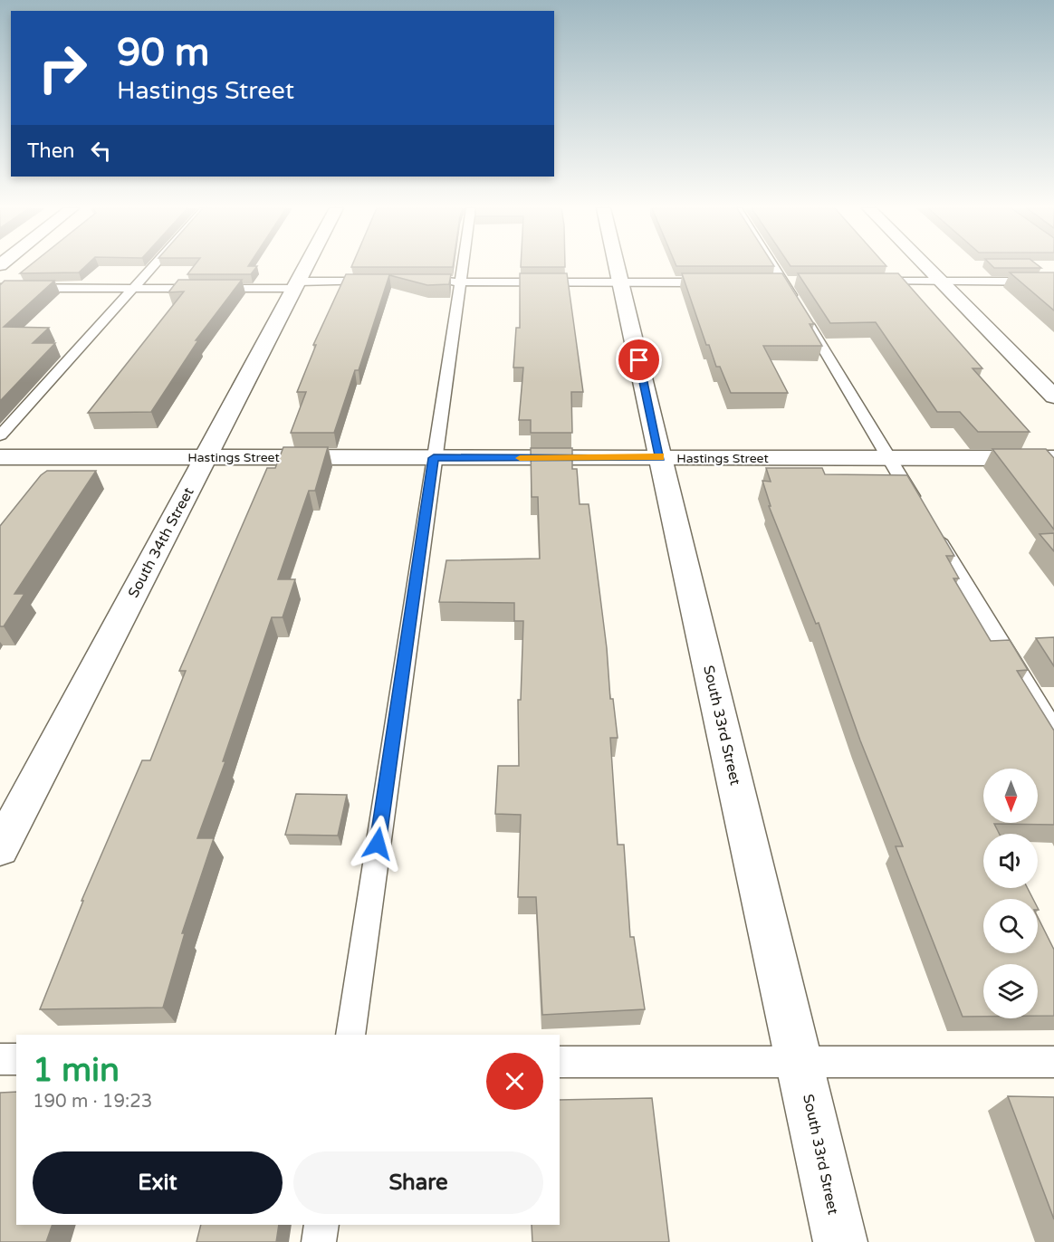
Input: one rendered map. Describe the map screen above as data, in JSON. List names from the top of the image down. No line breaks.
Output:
{"streets":{"street":["Hastings Street","South 34th Street","South 33rd Street"]},"crossings":[["Hastings Street","South 34th Street"],["Hastings Street","South 33rd Street"]],"north":"bottom","page":{"turn":["90 m","Hastings Street"],"then":"Then","heading":["1 min","190 m · 19:23"],"buttons":["Exit","Share"]}}
